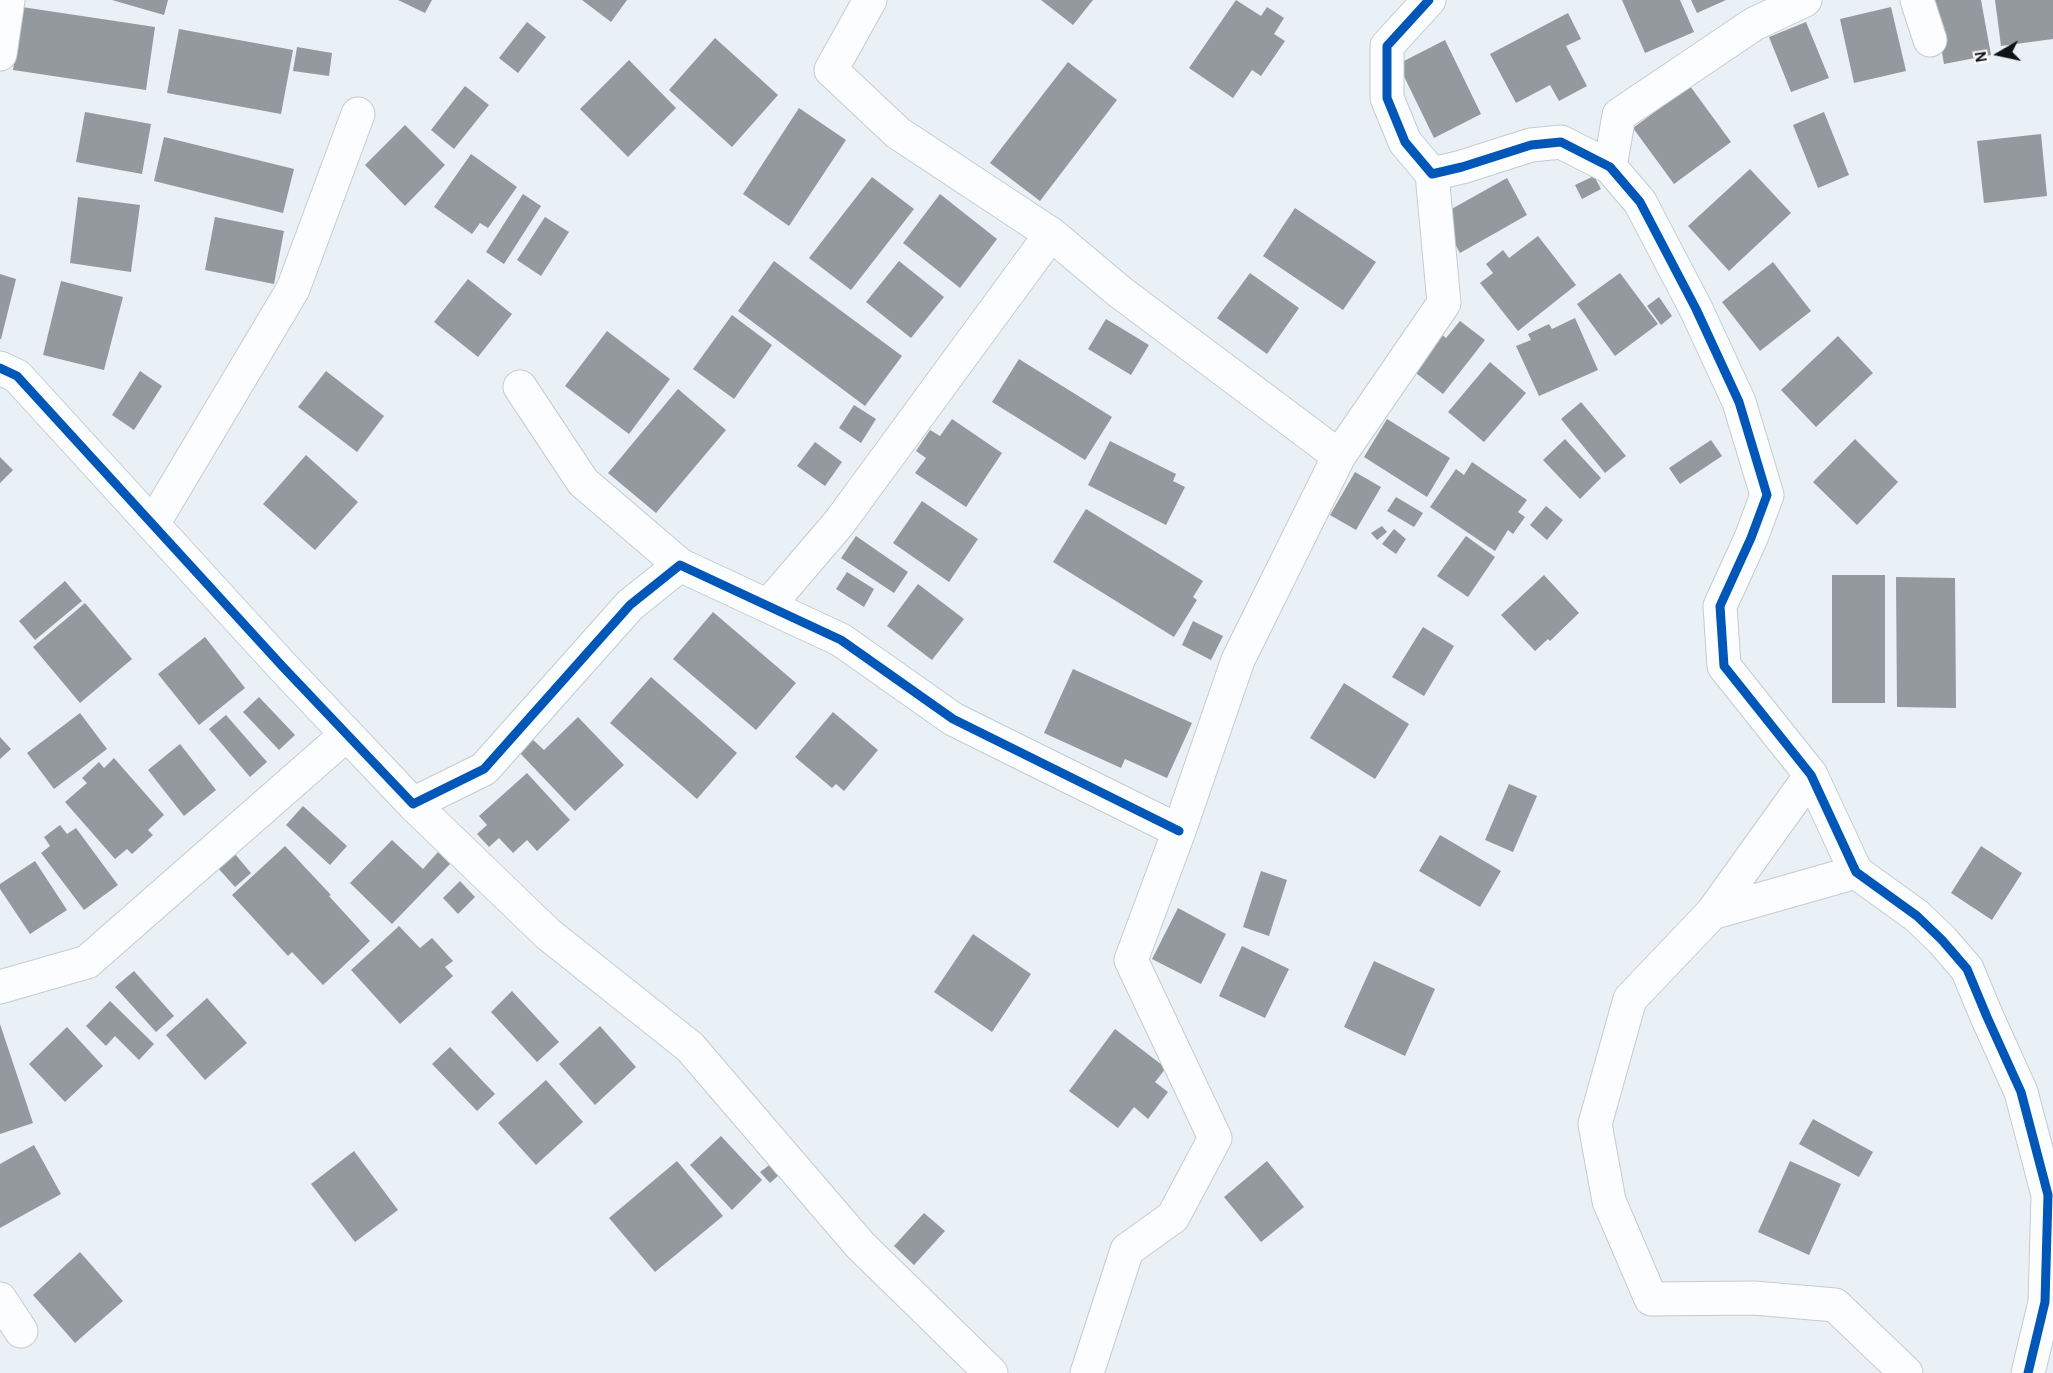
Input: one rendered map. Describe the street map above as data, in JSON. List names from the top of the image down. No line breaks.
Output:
{"north":"left"}
